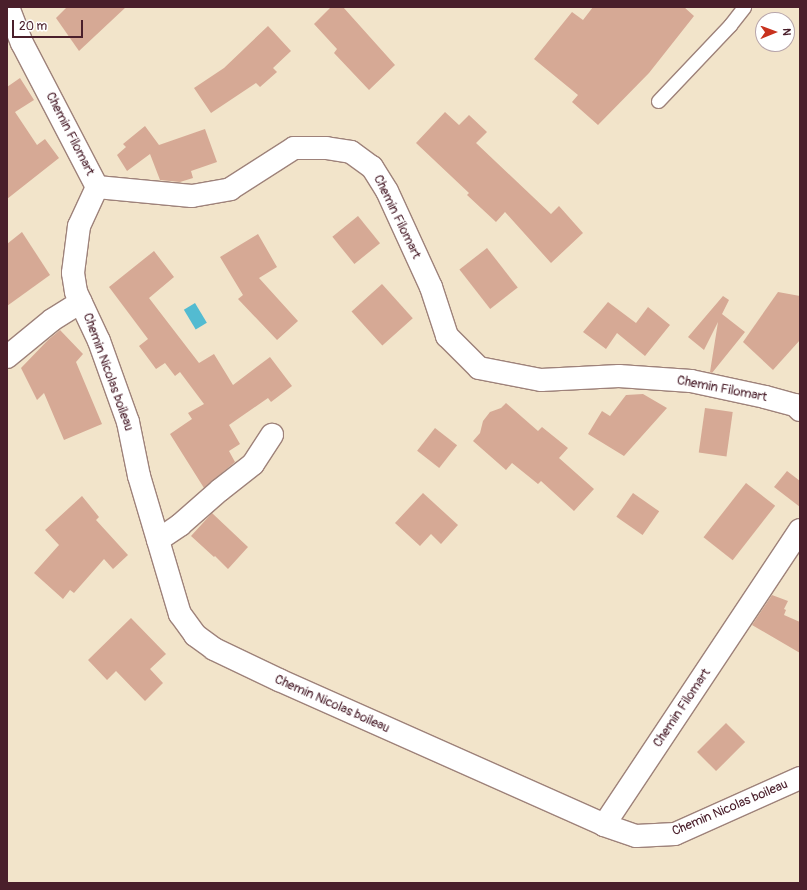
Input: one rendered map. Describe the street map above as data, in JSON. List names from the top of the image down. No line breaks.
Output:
{"streets":{"street":["Chemin Filomart","Chemin Nicolas boileau"]},"crossings":[["Chemin Filomart","Chemin Nicolas boileau"]],"scale_bar":"20 m","north":"right"}
